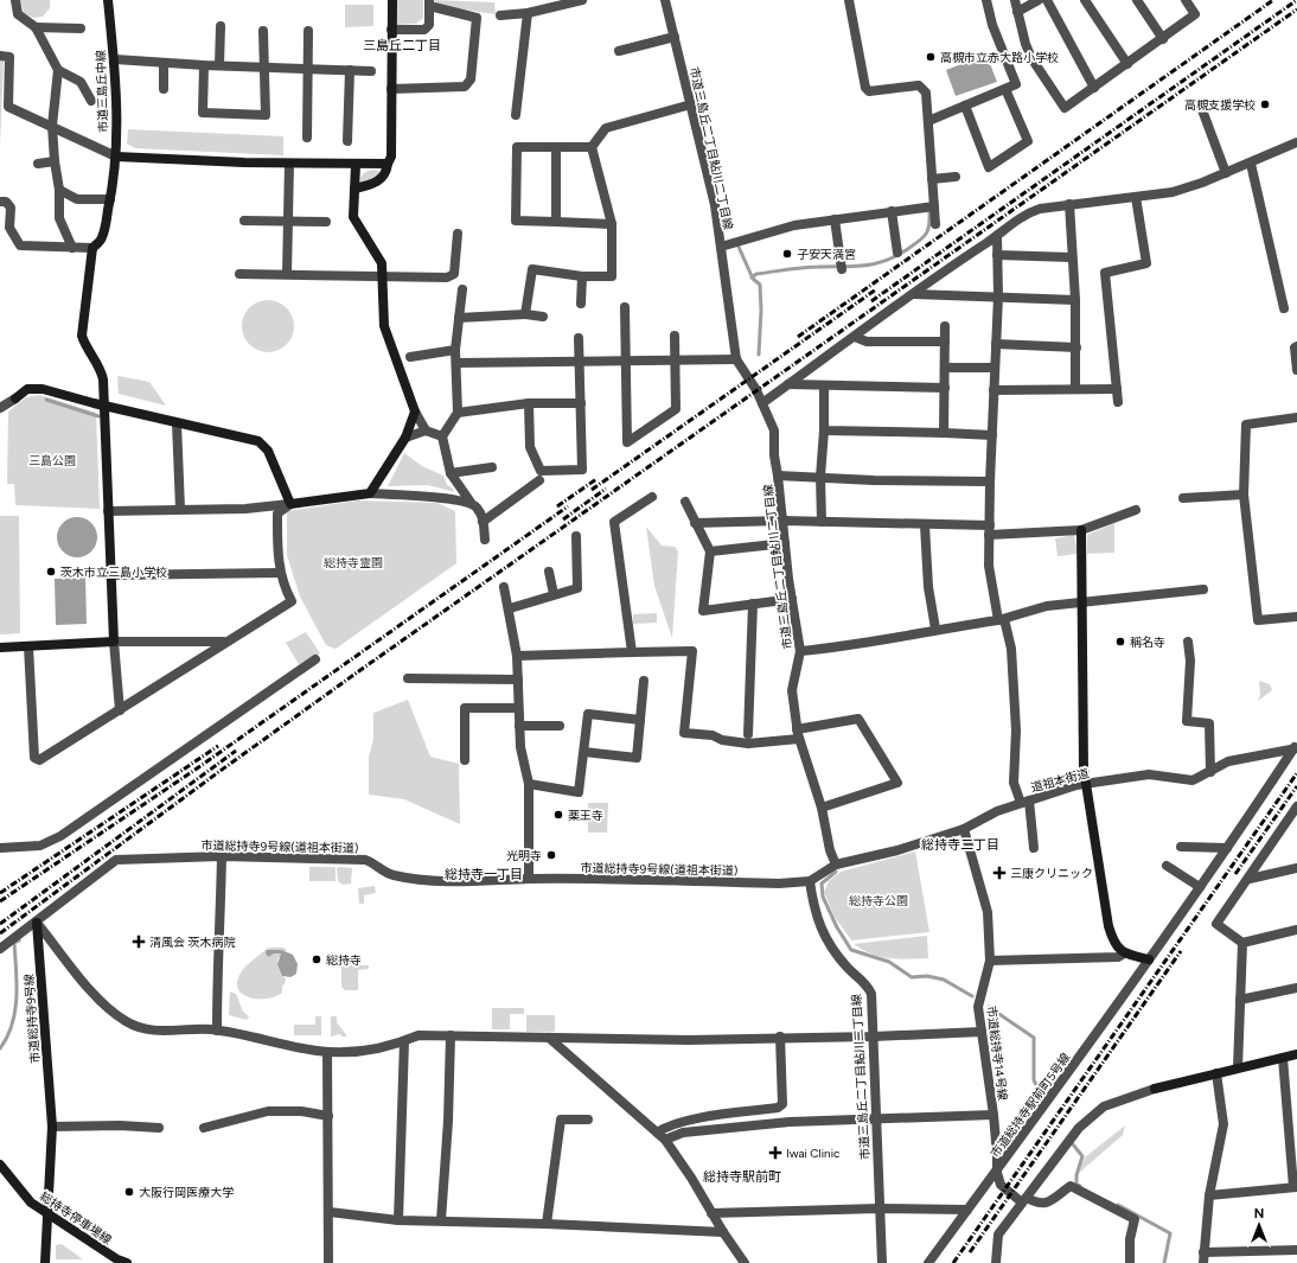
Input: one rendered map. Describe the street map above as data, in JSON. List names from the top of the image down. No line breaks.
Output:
{"streets":{"street":["市道三島丘中線","市道三島丘二丁目鮎川二丁目線","道祖本街道","市道総持寺9号線(道祖本街道)","市道総持寺9号線","市道総持寺14号線","市道総持寺駅前町5号線","総持寺停車場線"]},"crossings":[["市道三島丘二丁目鮎川二丁目線","道祖本街道"],["市道三島丘二丁目鮎川二丁目線","市道総持寺9号線(道祖本街道)"],["道祖本街道","市道総持寺9号線(道祖本街道)"],["道祖本街道","市道総持寺14号線"],["道祖本街道","市道総持寺駅前町5号線"],["市道総持寺9号線(道祖本街道)","市道総持寺9号線"],["市道総持寺9号線","総持寺停車場線"],["市道総持寺14号線","市道総持寺駅前町5号線"]],"districts":["三島丘二丁目","総持寺二丁目","総持寺一丁目","総持寺駅前町"],"parks":["三島公園","総持寺霊園","総持寺公園"],"places":{"other":["高槻市立赤大路小学校","高槻支援学校","子安天満宮","茨木市立三島小学校","稱名寺","薬王寺","光明寺","総持寺","大阪行岡医療大学"],"health":["三康クリニック","清風会 茨木病院","Iwai Clinic"]},"north":"top"}
